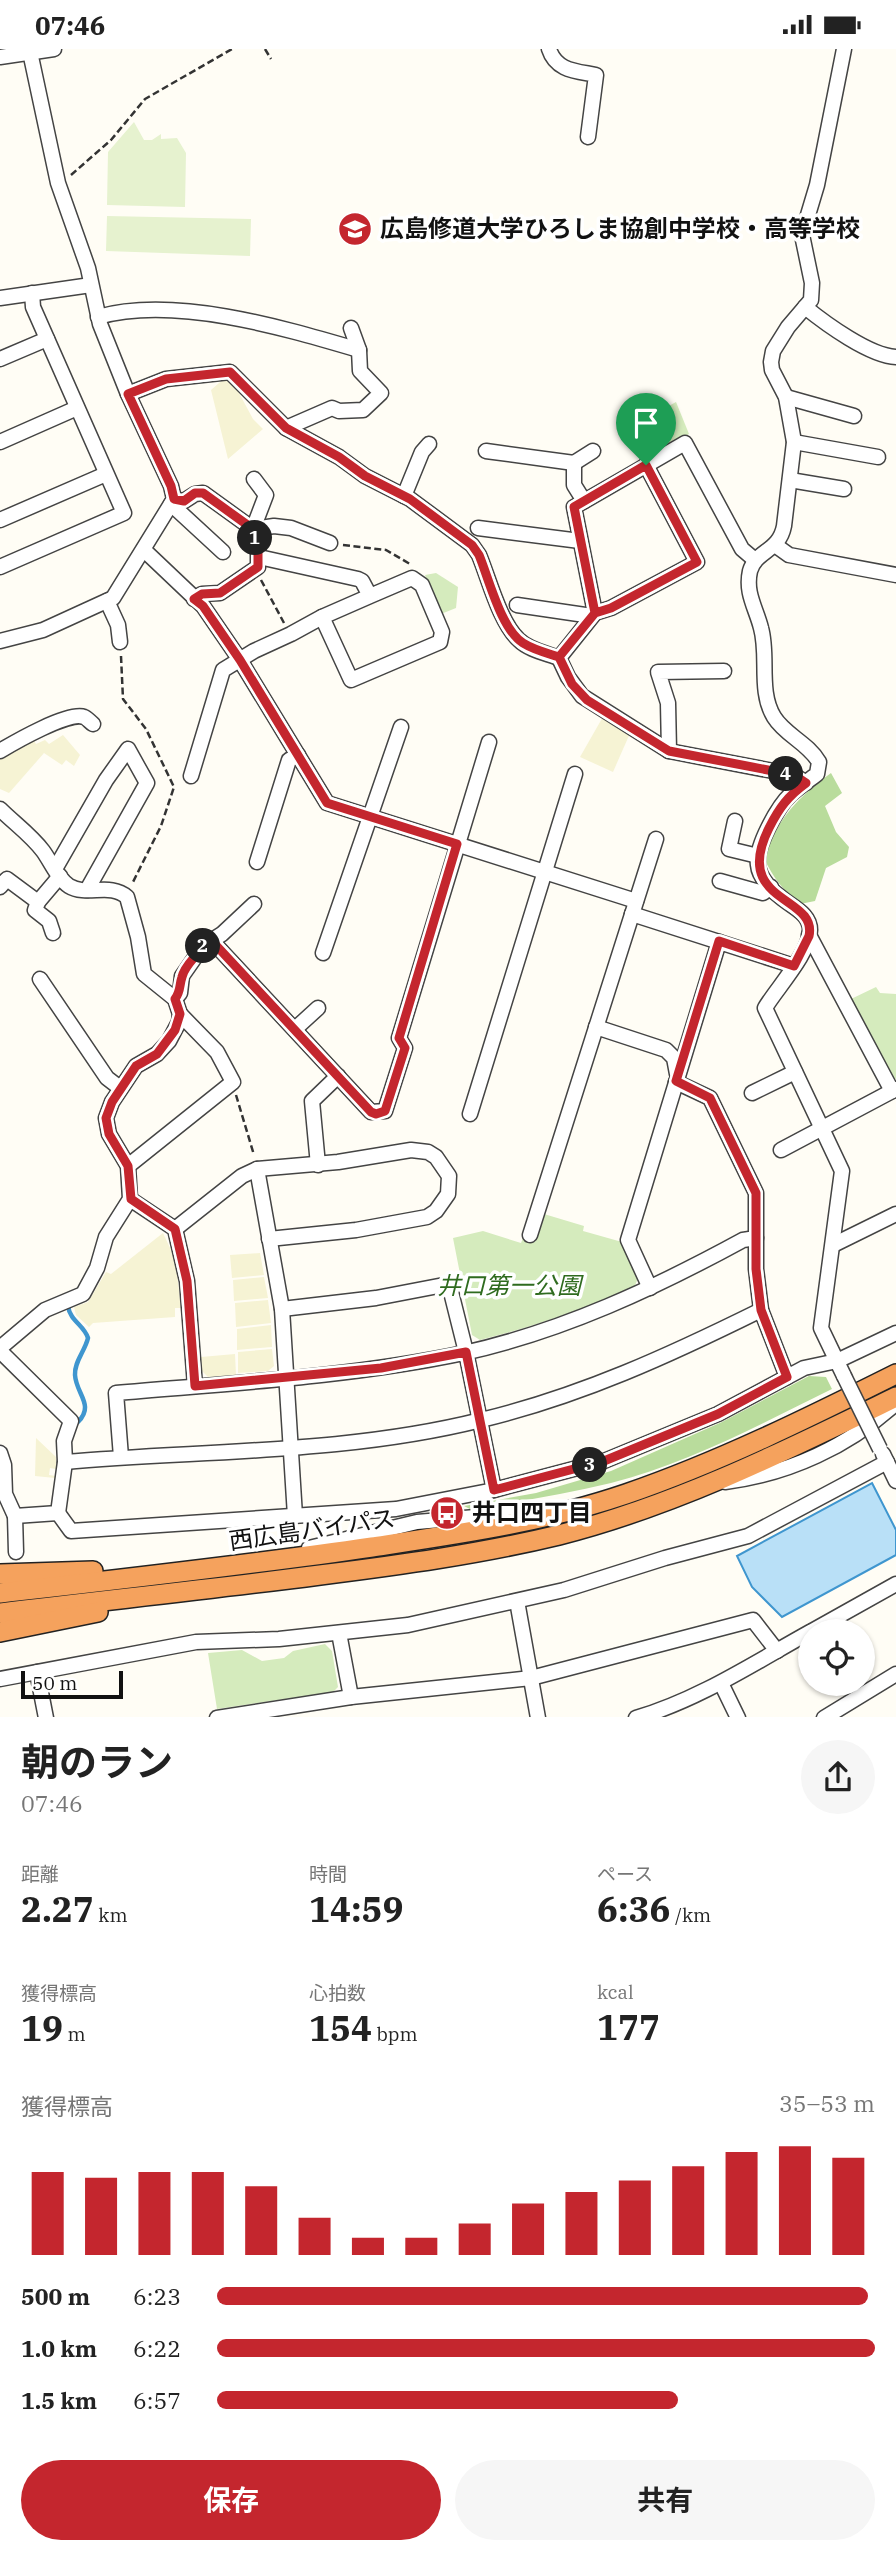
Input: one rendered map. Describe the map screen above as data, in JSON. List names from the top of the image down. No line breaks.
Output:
{"streets":{"highway":["西広島バイパス"]},"parks":["井口第一公園"],"places":{"school or university":["広島修道大学ひろしま協創中学校・高等学校"],"bus stop":["井口四丁目"]},"scale_bar":"50 m","page":{"status":"07:46","pins":["1","4","2","3"],"scale":"50 m","heading":["朝のラン","07:46"],"stats":[["距離","2.27 km"],["時間","14:59"],["ペース","6:36 /km"],["獲得標高","19 m"],["心拍数","154 bpm"],["kcal","177"]],"chart":["獲得標高","35–53 m"],"list":[{"name":"500 m","note":"6:23"},{"name":"1.0 km","note":"6:22"},{"name":"1.5 km","note":"6:57"}],"buttons":["保存","共有"]}}
